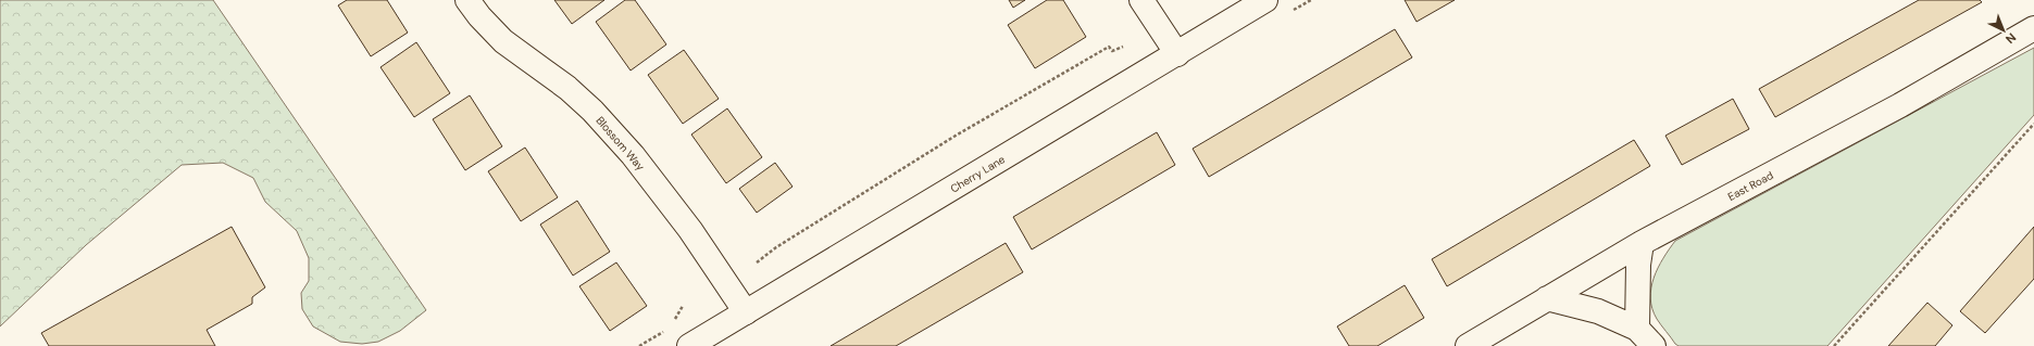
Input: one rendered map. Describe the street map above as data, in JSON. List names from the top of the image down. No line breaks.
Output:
{"streets":{"street":["Blossom Way","Cherry Lane","East Road"]},"crossings":[["Blossom Way","Cherry Lane"]],"north":"bottom right"}
